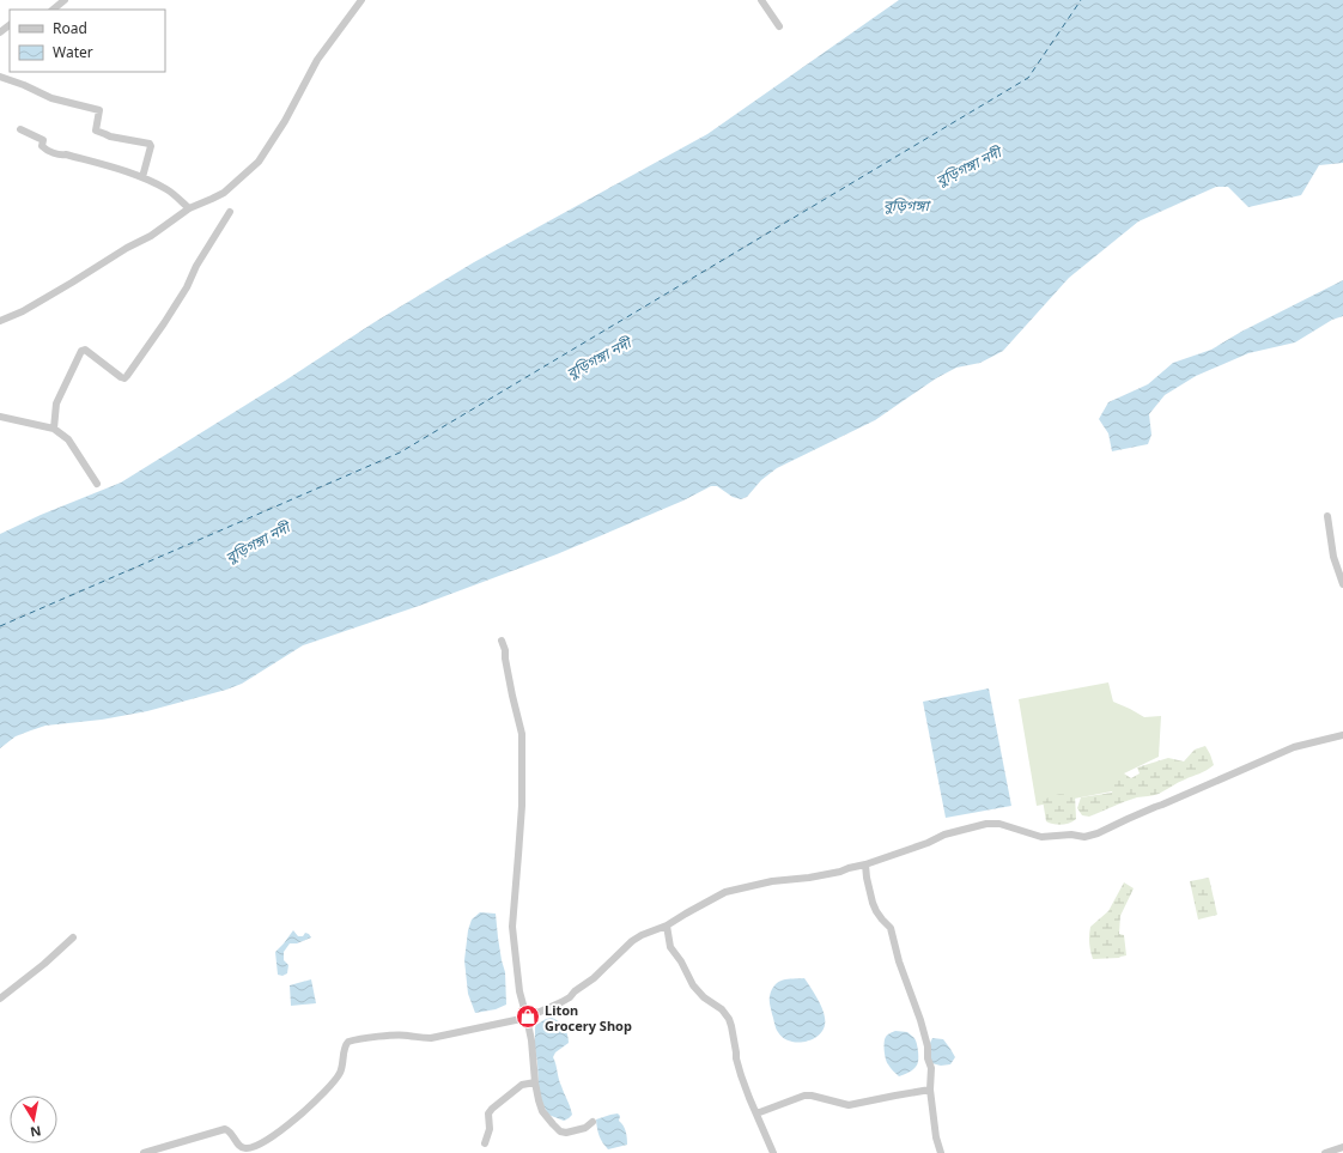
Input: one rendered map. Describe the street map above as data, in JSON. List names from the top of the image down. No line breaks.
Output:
{"water":["বুড়িগঙ্গা নদী","বুড়িগঙ্গা"],"places":{"shop":["Liton Grocery Shop"]},"legend":["Road","Water"],"north":"bottom"}
